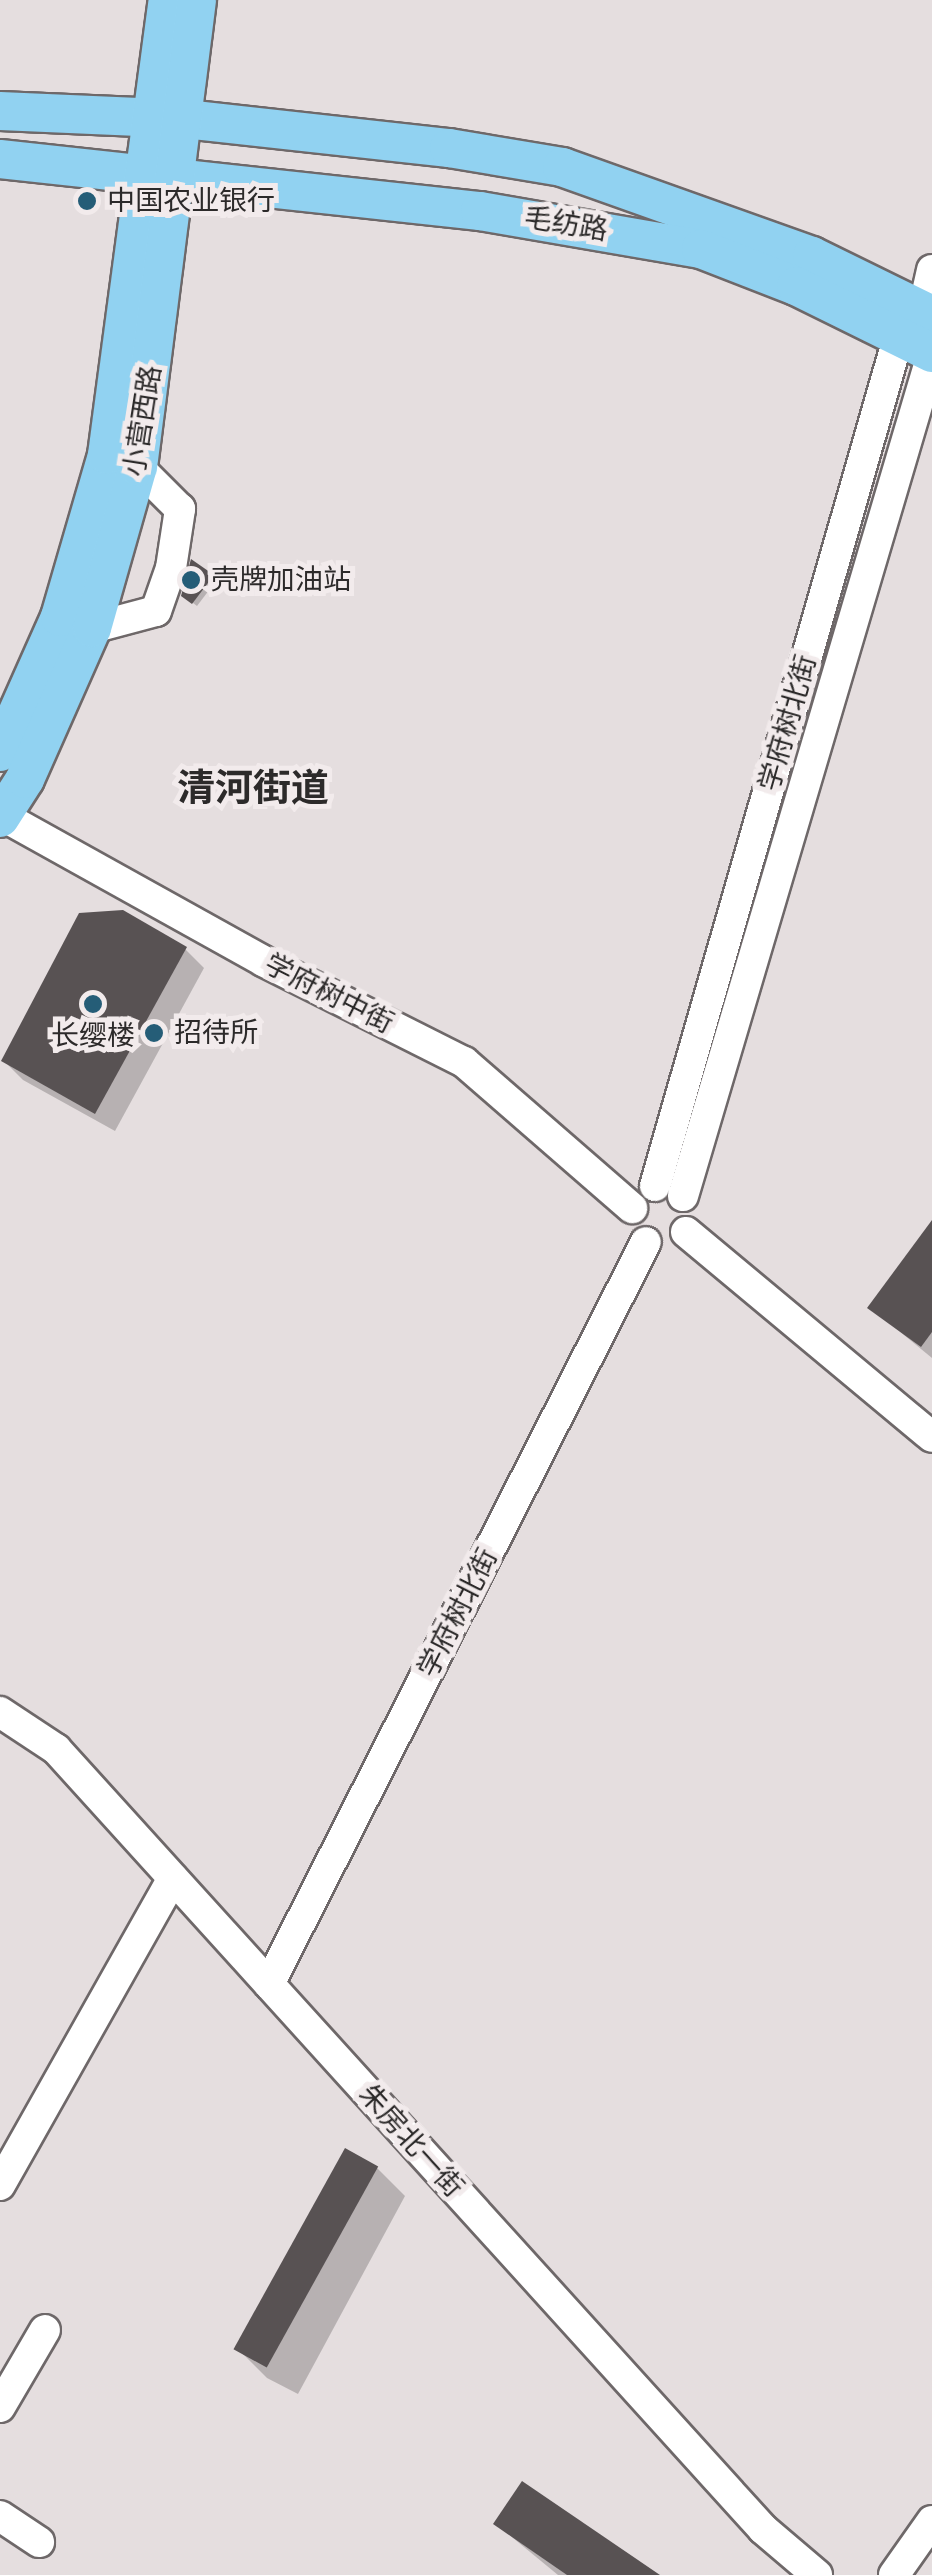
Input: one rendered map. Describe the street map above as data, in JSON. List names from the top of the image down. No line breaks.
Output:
{"streets":{"main road":["毛纺路","小营西路"],"street":["学府树北街","学府树中街","朱房北一街"]},"crossings":[["毛纺路","小营西路"],["毛纺路","学府树北街"],["小营西路","学府树中街"],["学府树北街","学府树中街"],["学府树北街","朱房北一街"]],"districts":["清河街道"],"places":["中国农业银行","壳牌加油站","长缨楼","招待所"]}
